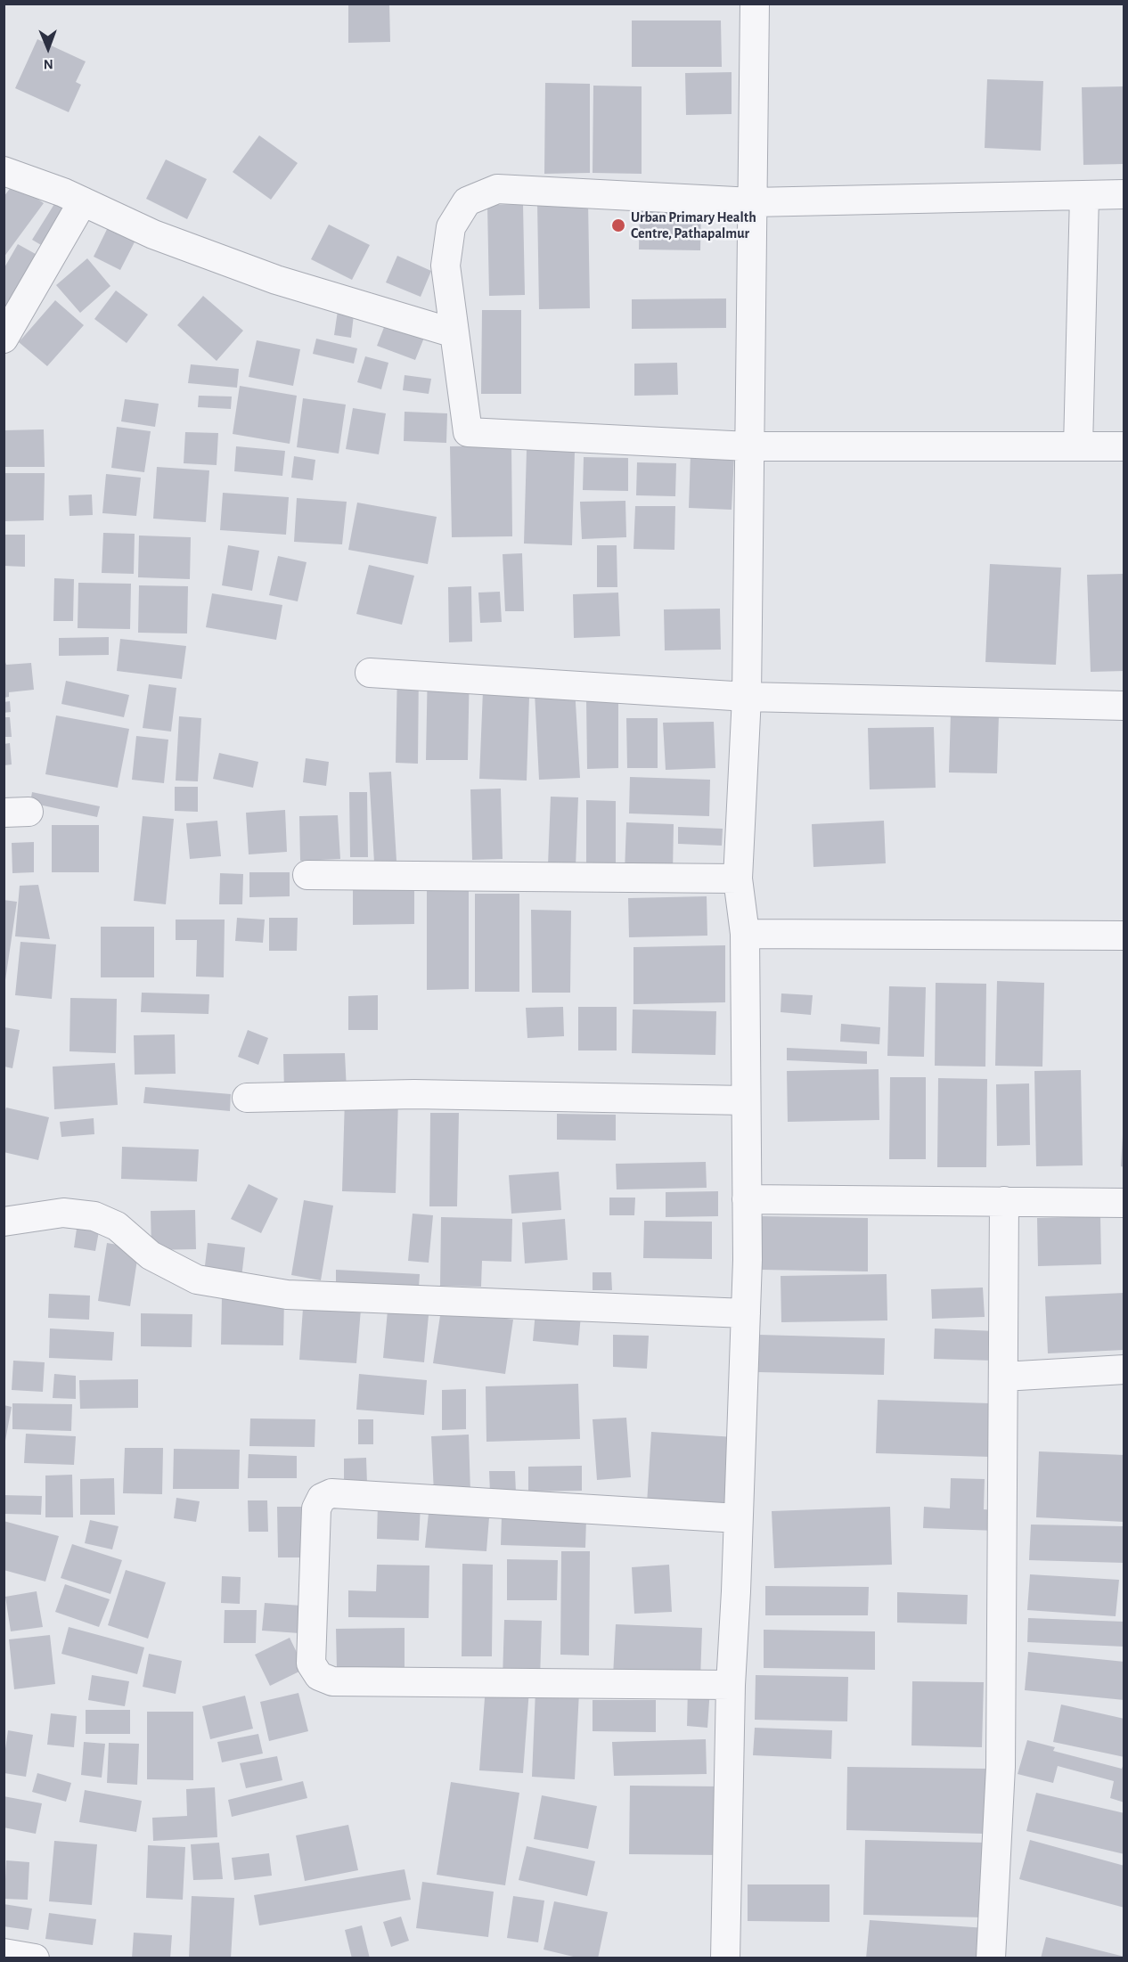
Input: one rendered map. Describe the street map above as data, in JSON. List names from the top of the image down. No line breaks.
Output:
{"places":["Urban Primary Health Centre, Pathapalmur"],"north":"bottom"}
